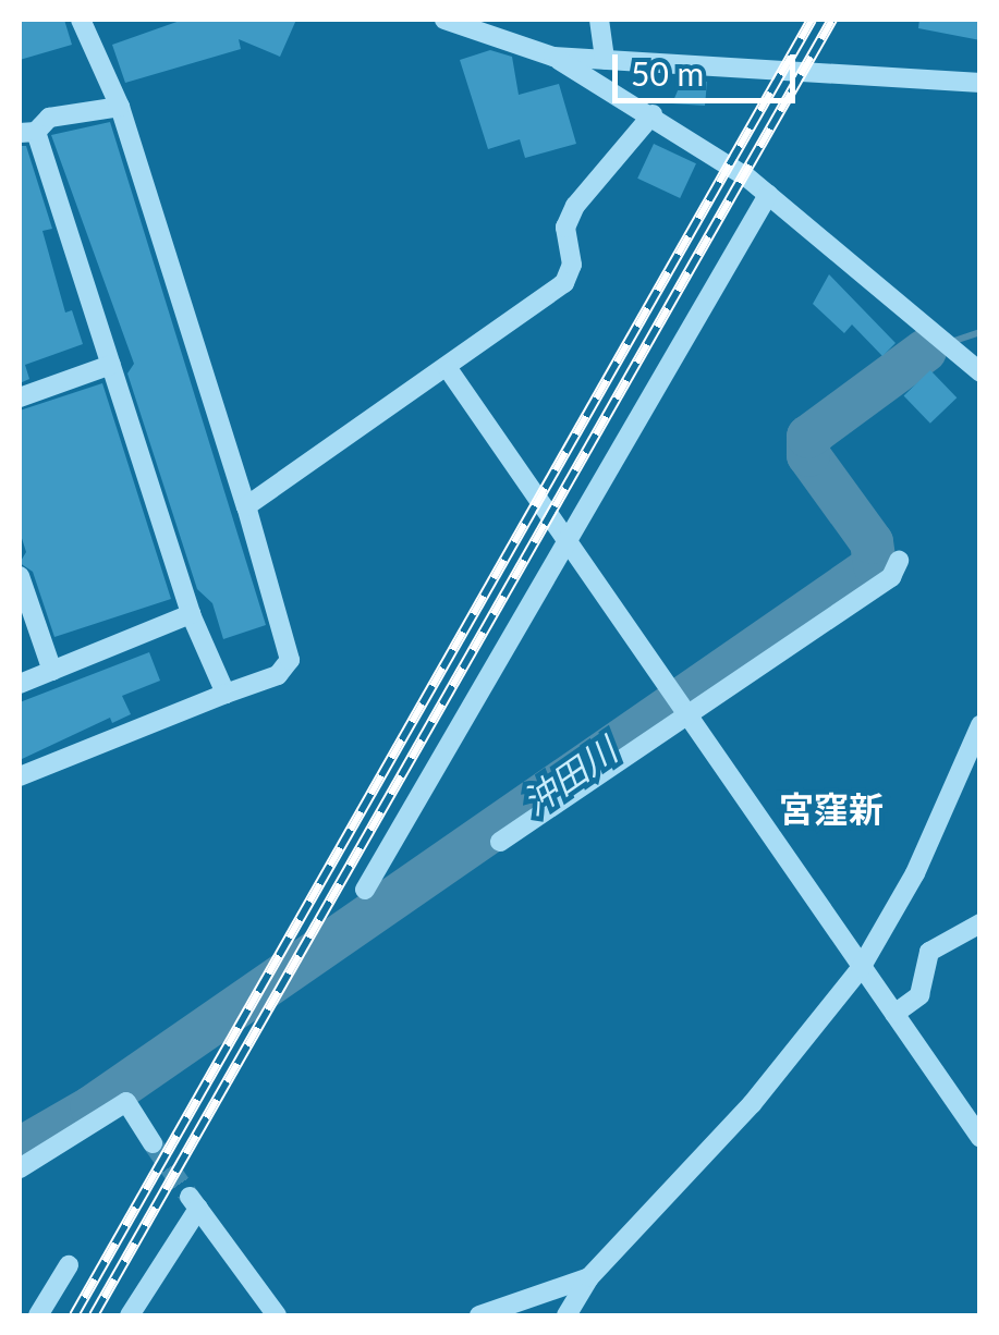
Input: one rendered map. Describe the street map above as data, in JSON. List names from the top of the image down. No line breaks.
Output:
{"districts":["宮窪新"],"water":["沖田川"],"scale_bar":"50 m"}
